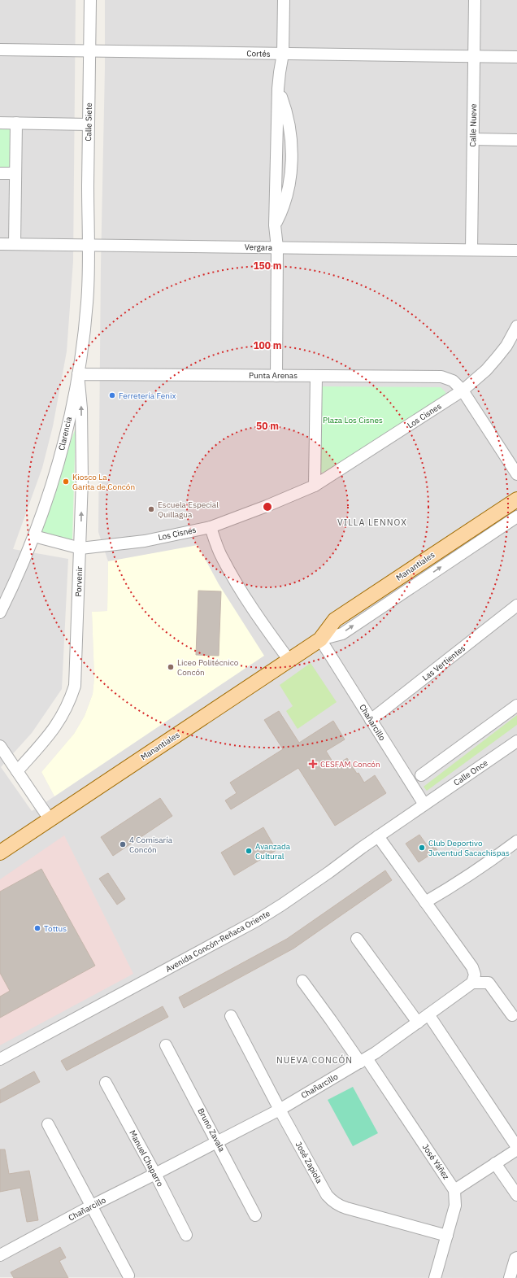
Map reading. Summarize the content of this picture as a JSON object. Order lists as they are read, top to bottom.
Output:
{
  "streets": {
    "main road": ["Manantiales"],
    "street": [
      "Cortés",
      "Calle Siete",
      "Calle Nueve",
      "Vergara",
      "Punta Arenas",
      "Los Cisnes",
      "Clarencia",
      "Porvenir",
      "Las Vertientes",
      "Chañarcillo",
      "Calle Once",
      "Avenida Concón-Reñaca Oriente",
      "Bruno Zavala",
      "Manuel Chaparro",
      "José Yáñez",
      "José Zapiola"
    ]
  },
  "crossings": [
    ["Cortés", "Calle Siete"],
    ["Cortés", "Calle Nueve"],
    ["Calle Siete", "Vergara"],
    ["Calle Siete", "Clarencia"],
    ["Calle Nueve", "Vergara"],
    ["Vergara", "Clarencia"],
    ["Punta Arenas", "Los Cisnes"],
    ["Punta Arenas", "Clarencia"],
    ["Punta Arenas", "Porvenir"],
    ["Los Cisnes", "Clarencia"],
    ["Los Cisnes", "Porvenir"],
    ["Clarencia", "Porvenir"],
    ["Manantiales", "Chañarcillo"],
    ["Las Vertientes", "Chañarcillo"],
    ["Chañarcillo", "Calle Once"],
    ["Chañarcillo", "Avenida Concón-Reñaca Oriente"],
    ["Chañarcillo", "Bruno Zavala"],
    ["Chañarcillo", "Manuel Chaparro"],
    ["Chañarcillo", "José Yáñez"],
    ["Chañarcillo", "José Zapiola"],
    ["Calle Once", "Avenida Concón-Reñaca Oriente"]
  ],
  "one_way": ["Porvenir"],
  "districts": ["VILLA LENNOX", "NUEVA CONCÓN"],
  "parks": ["Plaza Los Cisnes"],
  "places": {
    "other": [
      "Ferretería Fenix",
      "Kiosco La Garita de Concón",
      "Escuela Especial Quillagua",
      "Liceo Politécnico Concón",
      "4 Comisaría Concón",
      "Club Deportivo Juventud Sacachispas",
      "Avanzada Cultural",
      "Tottus"
    ],
    "health": ["CESFAM Concón"]
  },
  "rings": ["150 m", "100 m", "50 m"]
}
